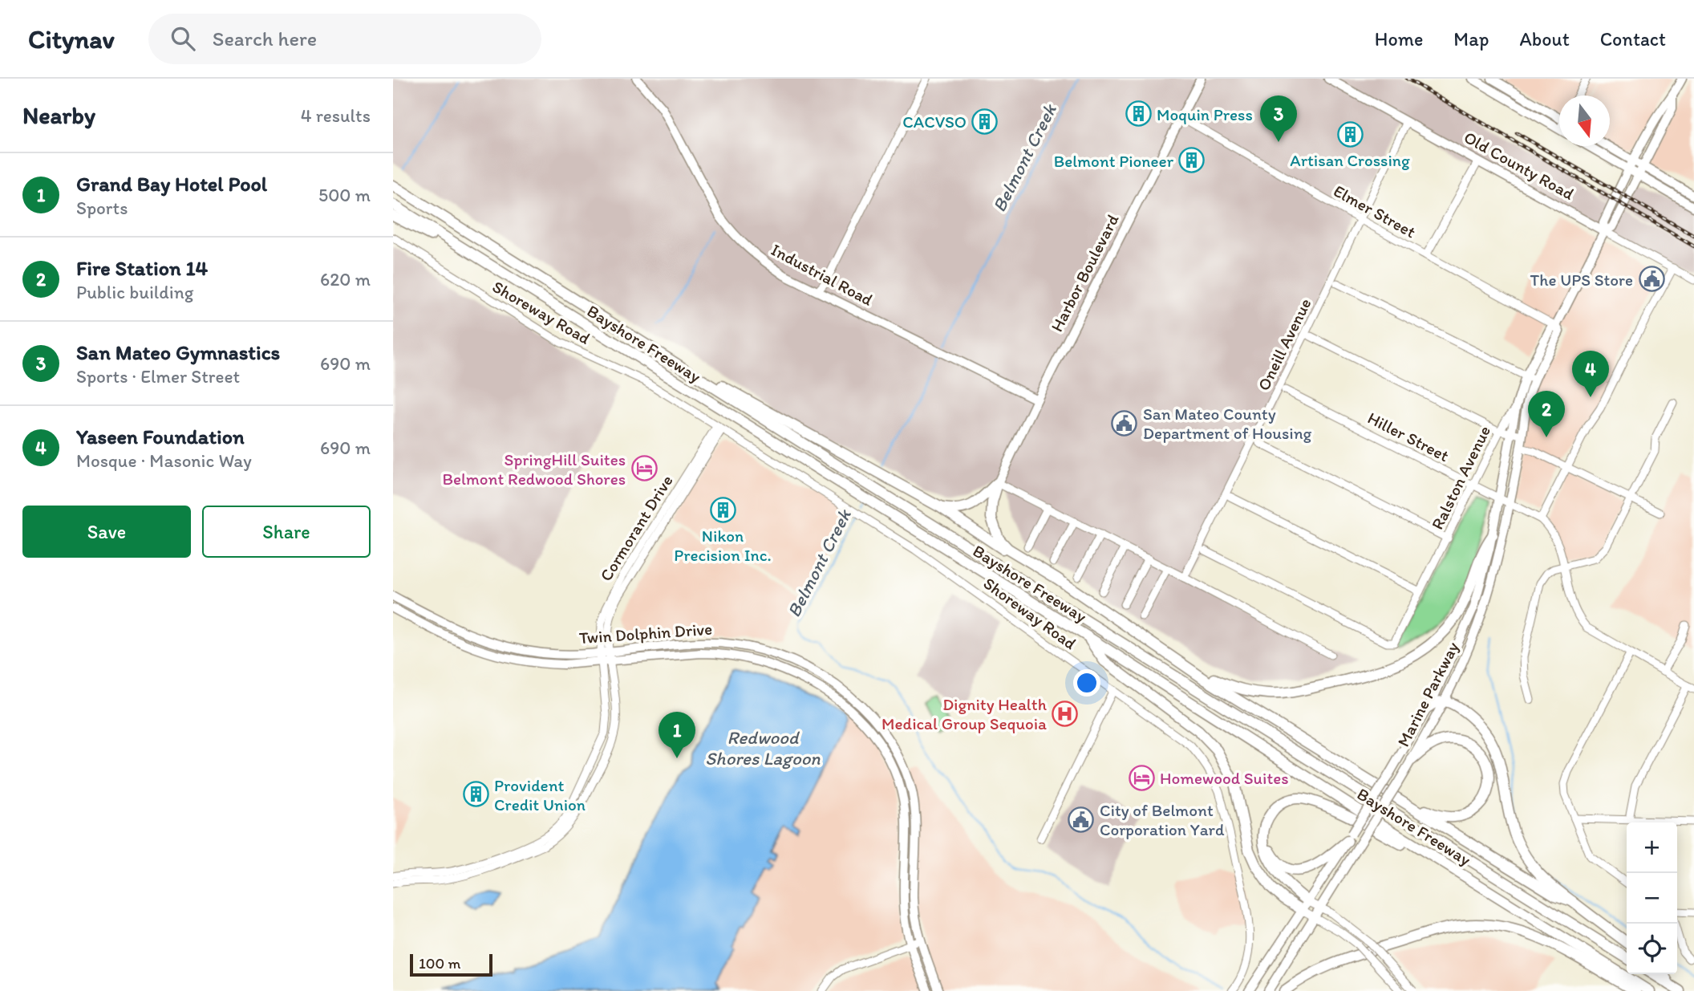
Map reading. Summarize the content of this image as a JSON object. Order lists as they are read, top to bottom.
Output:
{
  "streets": {
    "highway": ["Bayshore Freeway"],
    "main road": [
      "Old County Road",
      "Harbor Boulevard",
      "Industrial Road",
      "Ralston Avenue",
      "Twin Dolphin Drive",
      "Marine Parkway"
    ],
    "street": [
      "Elmer Street",
      "Shoreway Road",
      "Oneill Avenue",
      "Hiller Street",
      "Cormorant Drive"
    ]
  },
  "crossings": [
    ["Old County Road", "Oneill Avenue"],
    ["Old County Road", "Ralston Avenue"],
    ["Elmer Street", "Harbor Boulevard"],
    ["Elmer Street", "Oneill Avenue"],
    ["Elmer Street", "Ralston Avenue"],
    ["Harbor Boulevard", "Industrial Road"],
    ["Shoreway Road", "Cormorant Drive"],
    ["Hiller Street", "Ralston Avenue"],
    ["Hiller Street", "Marine Parkway"],
    ["Ralston Avenue", "Marine Parkway"],
    ["Cormorant Drive", "Twin Dolphin Drive"]
  ],
  "water": ["Belmont Creek", "Redwood Shores Lagoon"],
  "places": {
    "building": [
      "Moquin Press",
      "CACVSO",
      "Artisan Crossing",
      "Belmont Pioneer",
      "Nikon Precision Inc.",
      "Provident Credit Union"
    ],
    "public building": ["The UPS Store", "San Mateo County Department of Housing", "City of Belmont Corporation Yard"],
    "hotel": ["SpringHill Suites Belmont Redwood Shores", "Homewood Suites"],
    "hospital": ["Dignity Health Medical Group Sequoia"]
  },
  "scale_bar": "100 m",
  "north": "bottom",
  "page": {
    "header": "Citynav",
    "search": "Search here",
    "nav": [
      "Home",
      "Map",
      "About",
      "Contact"
    ],
    "heading": ["Nearby", "4 results"],
    "pins": [
      "3",
      "4",
      "2",
      "1"
    ],
    "list": [
      {
        "mark": "1",
        "name": "Grand Bay Hotel Pool",
        "note": "Sports",
        "value": "500 m"
      },
      {
        "mark": "2",
        "name": "Fire Station 14",
        "note": "Public building",
        "value": "620 m"
      },
      {
        "mark": "3",
        "name": "San Mateo Gymnastics",
        "note": "Sports · Elmer Street",
        "value": "690 m"
      },
      {
        "mark": "4",
        "name": "Yaseen Foundation",
        "note": "Mosque · Masonic Way",
        "value": "690 m"
      }
    ],
    "buttons": ["Save", "Share"],
    "map_buttons": ["+", "−"],
    "scale": "100 m"
  }
}
